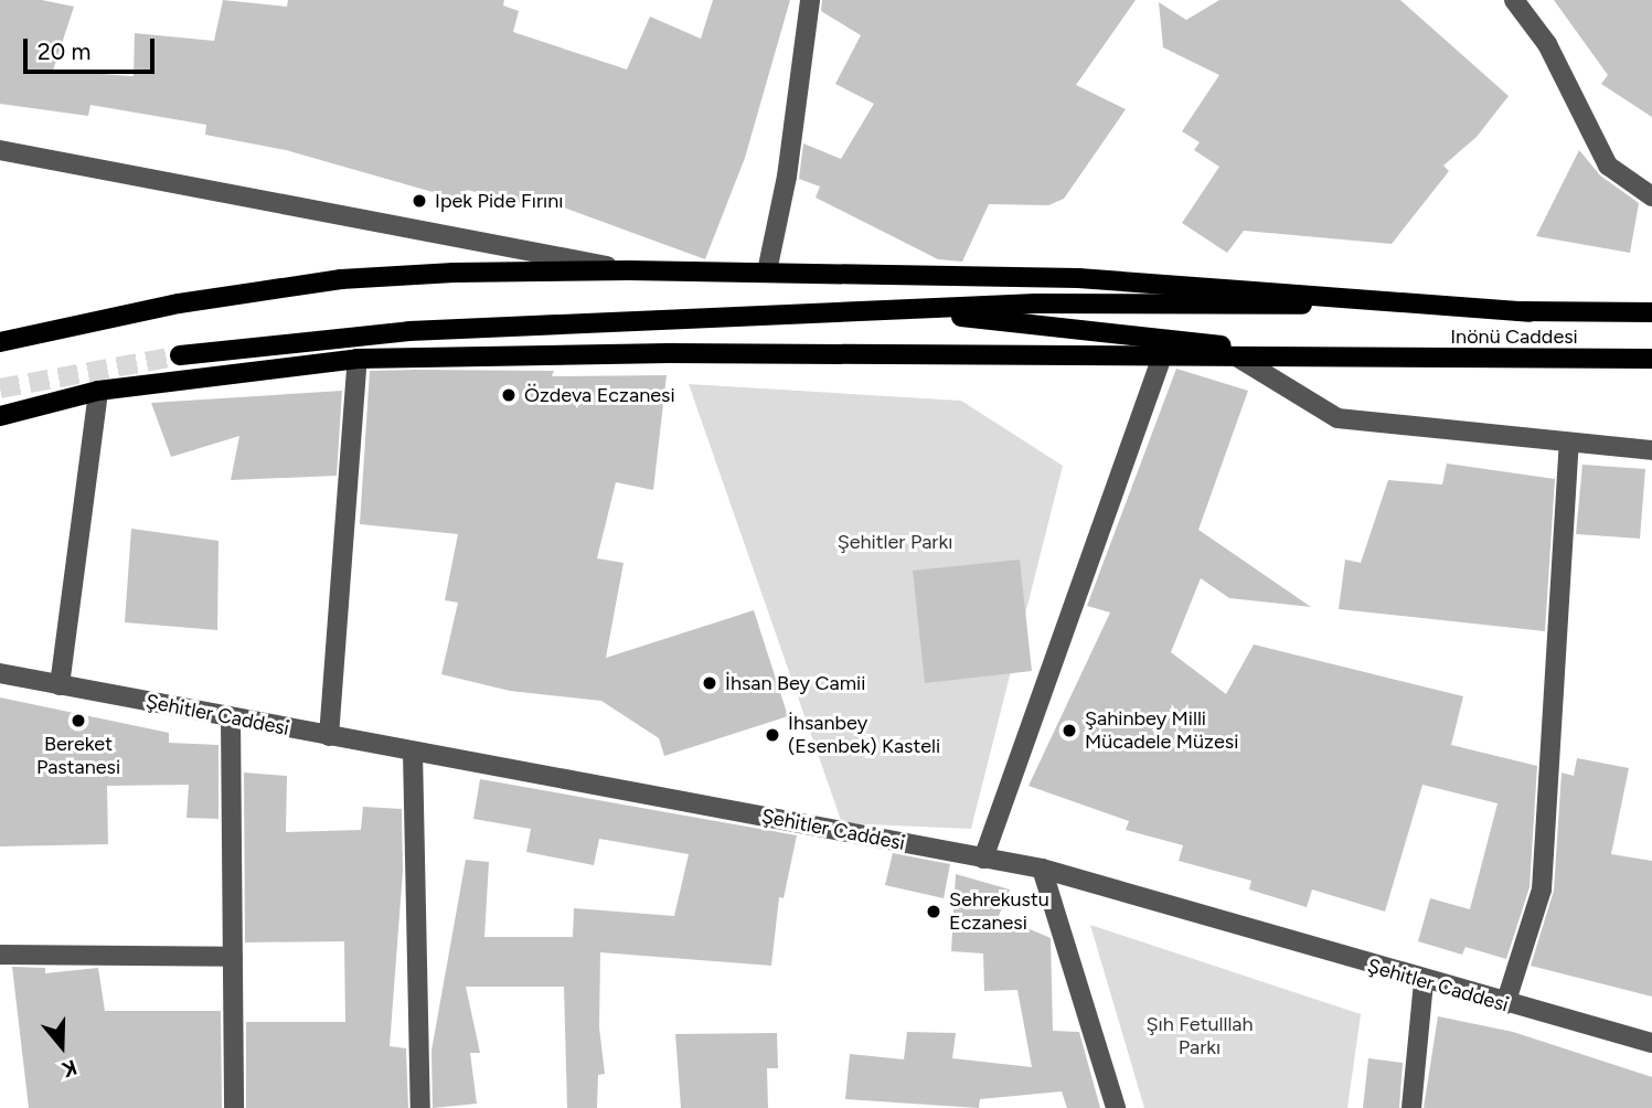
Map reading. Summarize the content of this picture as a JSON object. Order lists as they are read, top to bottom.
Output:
{
  "streets": {
    "main road": ["Inönü Caddesi"],
    "street": ["Şehitler Caddesi"]
  },
  "parks": ["Şehitler Parkı", "Şıh Fetulllah Parkı"],
  "places": [
    "Ipek Pide Fırını",
    "Özdeva Eczanesi",
    "İhsan Bey Camii",
    "Bereket Pastanesi",
    "Şahinbey Milli Mücadele Müzesi",
    "İhsanbey (Esenbek) Kasteli",
    "Sehrekustu Eczanesi"
  ],
  "scale_bar": "20 m",
  "north": "bottom"
}
